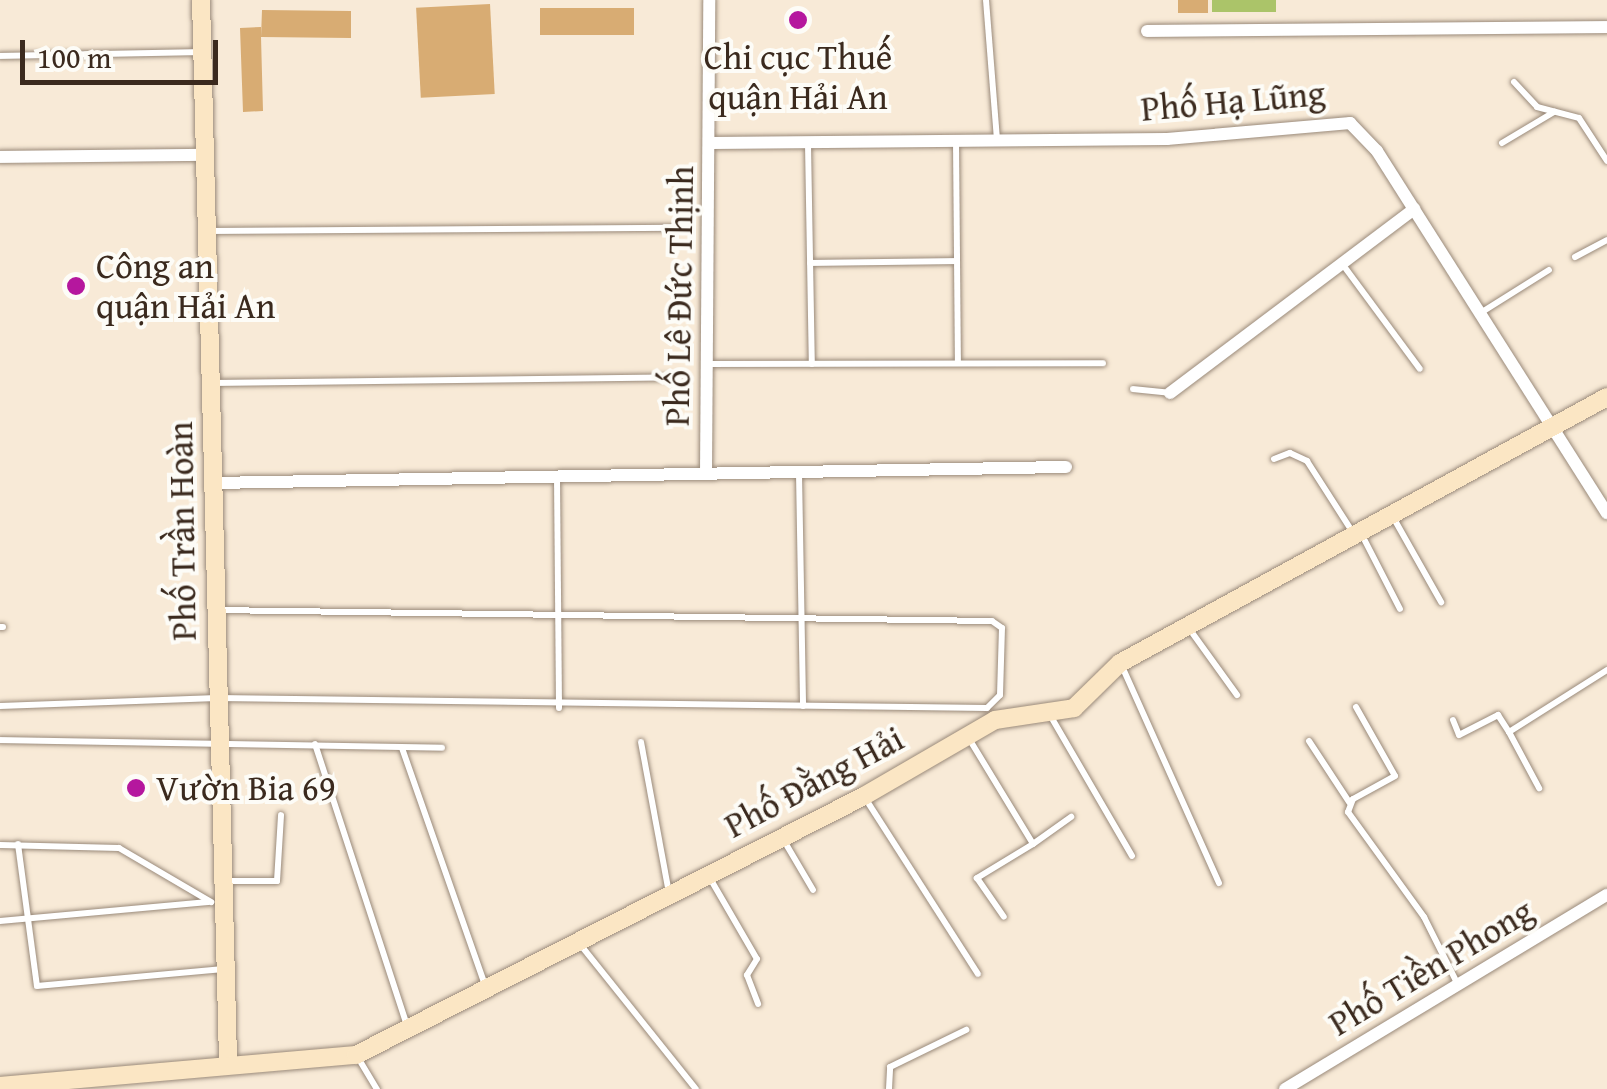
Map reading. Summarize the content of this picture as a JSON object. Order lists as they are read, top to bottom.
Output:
{
  "streets": {
    "street": [
      "Phố Hạ Lũng",
      "Phố Lê Đức Thịnh",
      "Phố Trần Hoàn",
      "Phố Đằng Hải",
      "Phố Tiền Phong"
    ]
  },
  "crossings": [
    ["Phố Hạ Lũng", "Phố Lê Đức Thịnh"],
    ["Phố Hạ Lũng", "Phố Đằng Hải"],
    ["Phố Trần Hoàn", "Phố Đằng Hải"]
  ],
  "places": ["Chi cục Thuế quận Hải An", "Công an quận Hải An", "Vườn Bia 69"],
  "scale_bar": "100 m"
}
